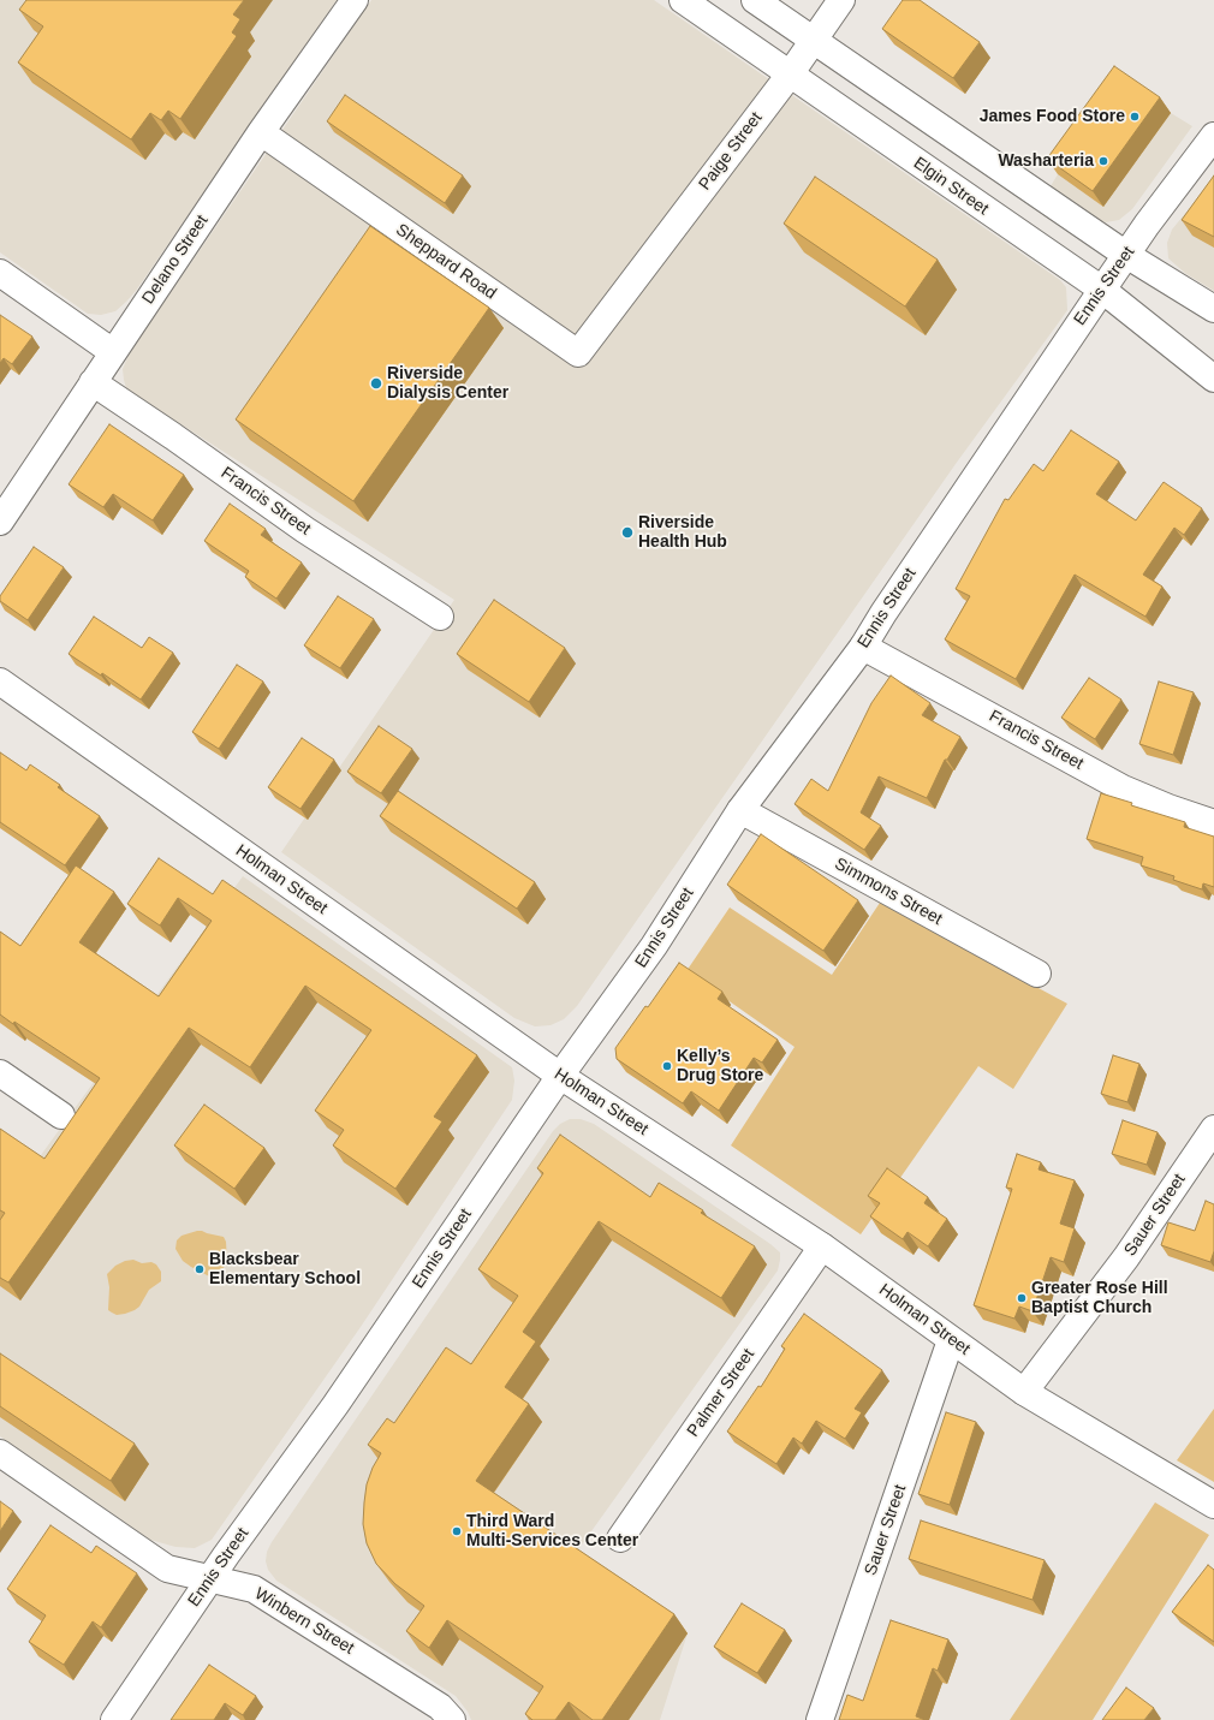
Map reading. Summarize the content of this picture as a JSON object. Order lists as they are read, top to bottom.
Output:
{
  "streets": {
    "street": [
      "Paige Street",
      "Elgin Street",
      "Delano Street",
      "Sheppard Road",
      "Ennis Street",
      "Francis Street",
      "Holman Street",
      "Simmons Street",
      "Sauer Street",
      "Palmer Street",
      "Winbern Street"
    ]
  },
  "crossings": [
    ["Paige Street", "Elgin Street"],
    ["Paige Street", "Sheppard Road"],
    ["Elgin Street", "Ennis Street"],
    ["Delano Street", "Sheppard Road"],
    ["Delano Street", "Francis Street"],
    ["Ennis Street", "Francis Street"],
    ["Ennis Street", "Holman Street"],
    ["Ennis Street", "Simmons Street"],
    ["Ennis Street", "Winbern Street"],
    ["Holman Street", "Sauer Street"],
    ["Holman Street", "Palmer Street"]
  ],
  "places": [
    "James Food Store",
    "Washarteria",
    "Riverside Dialysis Center",
    "Riverside Health Hub",
    "Kelly’s Drug Store",
    "Blacksbear Elementary School",
    "Greater Rose Hill Baptist Church",
    "Third Ward Multi-Services Center"
  ]
}
